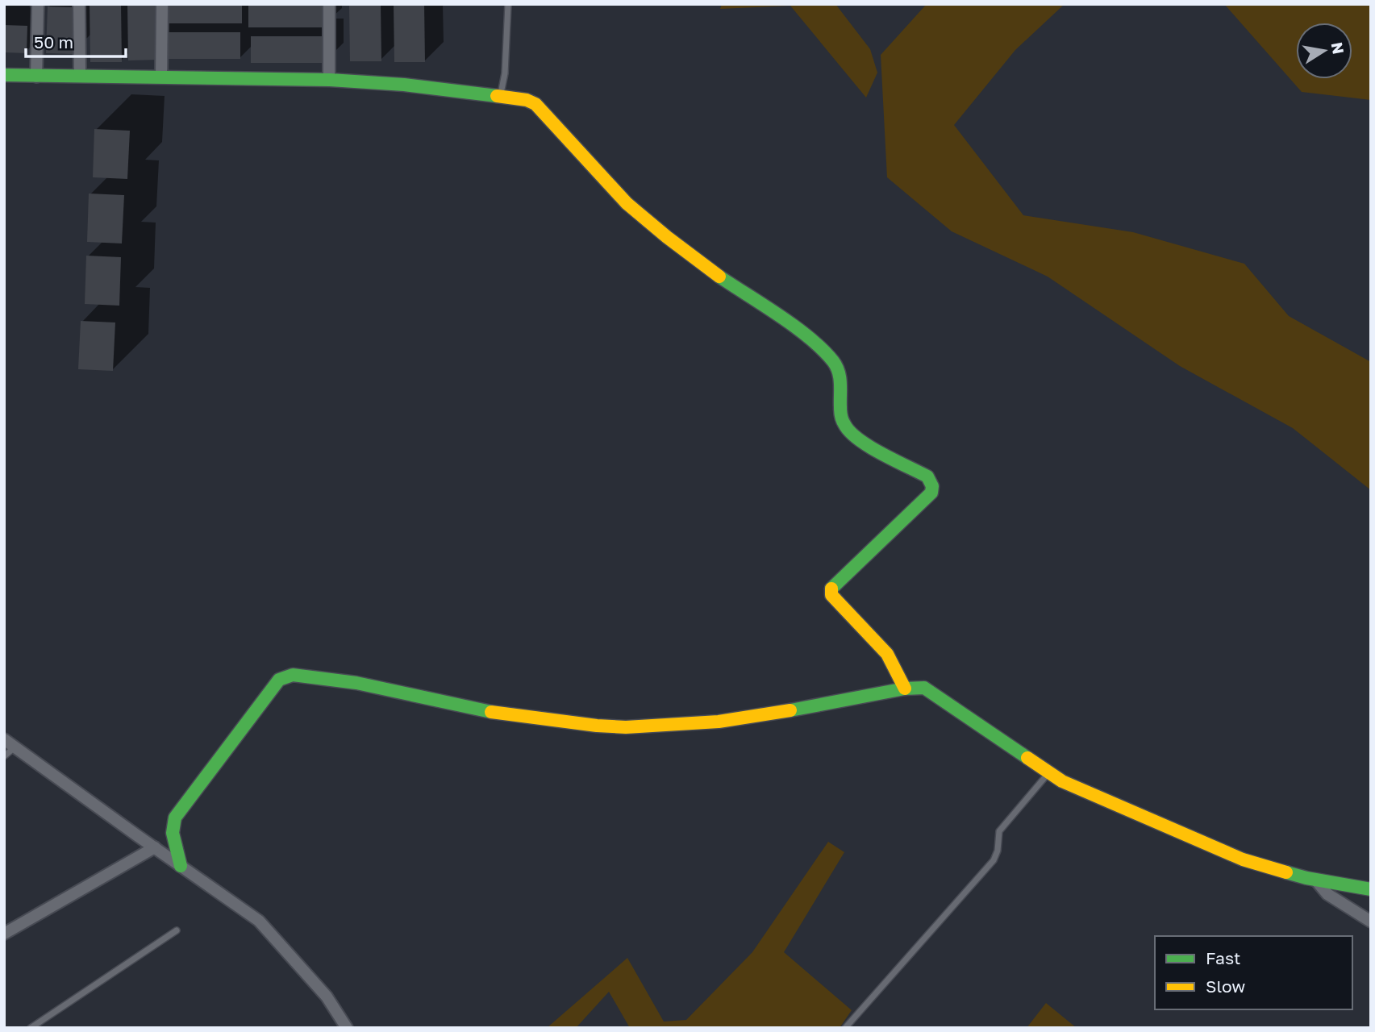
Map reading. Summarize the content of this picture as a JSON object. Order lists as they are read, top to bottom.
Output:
{
  "legend": ["Fast", "Slow"],
  "scale_bar": "50 m",
  "north": "right"
}
